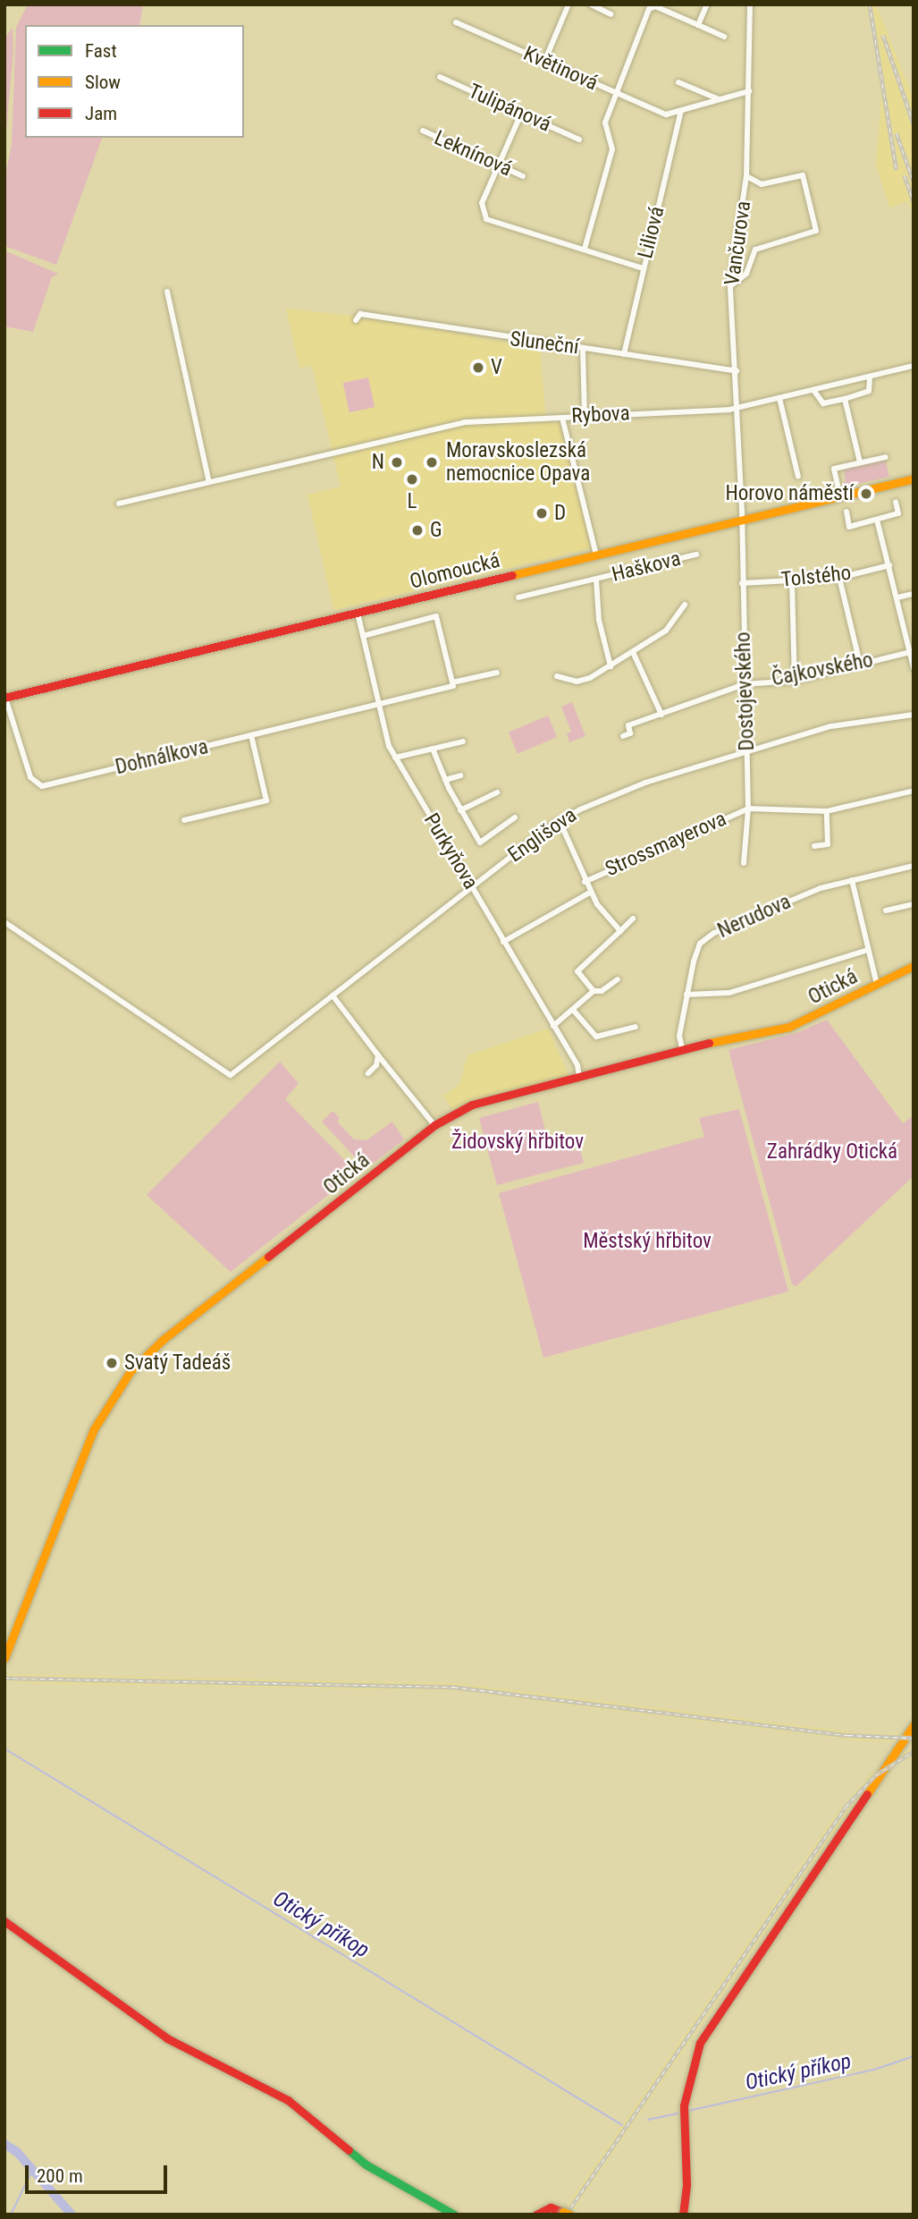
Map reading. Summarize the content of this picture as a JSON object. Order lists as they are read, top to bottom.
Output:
{
  "streets": {
    "main road": ["Olomoucká", "Otická"],
    "street": [
      "Květinová",
      "Tulipánová",
      "Leknínová",
      "Liliová",
      "Vančurova",
      "Sluneční",
      "Rybova",
      "Haškova",
      "Tolstého",
      "Čajkovského",
      "Dostojevského",
      "Dohnálkova",
      "Englišova",
      "Strossmayerova",
      "Purkyňova",
      "Nerudova"
    ]
  },
  "crossings": [
    ["Květinová", "Liliová"],
    ["Liliová", "Sluneční"],
    ["Vančurova", "Sluneční"],
    ["Vančurova", "Rybova"],
    ["Vančurova", "Olomoucká"],
    ["Vančurova", "Dostojevského"],
    ["Olomoucká", "Dostojevského"],
    ["Olomoucká", "Dohnálkova"],
    ["Olomoucká", "Purkyňova"],
    ["Tolstého", "Dostojevského"],
    ["Čajkovského", "Dostojevského"],
    ["Dostojevského", "Englišova"],
    ["Dostojevského", "Strossmayerova"],
    ["Dohnálkova", "Purkyňova"],
    ["Englišova", "Purkyňova"],
    ["Purkyňova", "Otická"],
    ["Nerudova", "Otická"]
  ],
  "water": ["Otický příkop"],
  "parks": ["Židovský hřbitov", "Zahrádky Otická", "Městský hřbitov"],
  "places": [
    "V",
    "N",
    "Moravskoslezská nemocnice Opava",
    "L",
    "Horovo náměstí",
    "D",
    "G",
    "Svatý Tadeáš"
  ],
  "legend": ["Fast", "Slow", "Jam"],
  "scale_bar": "200 m"
}
